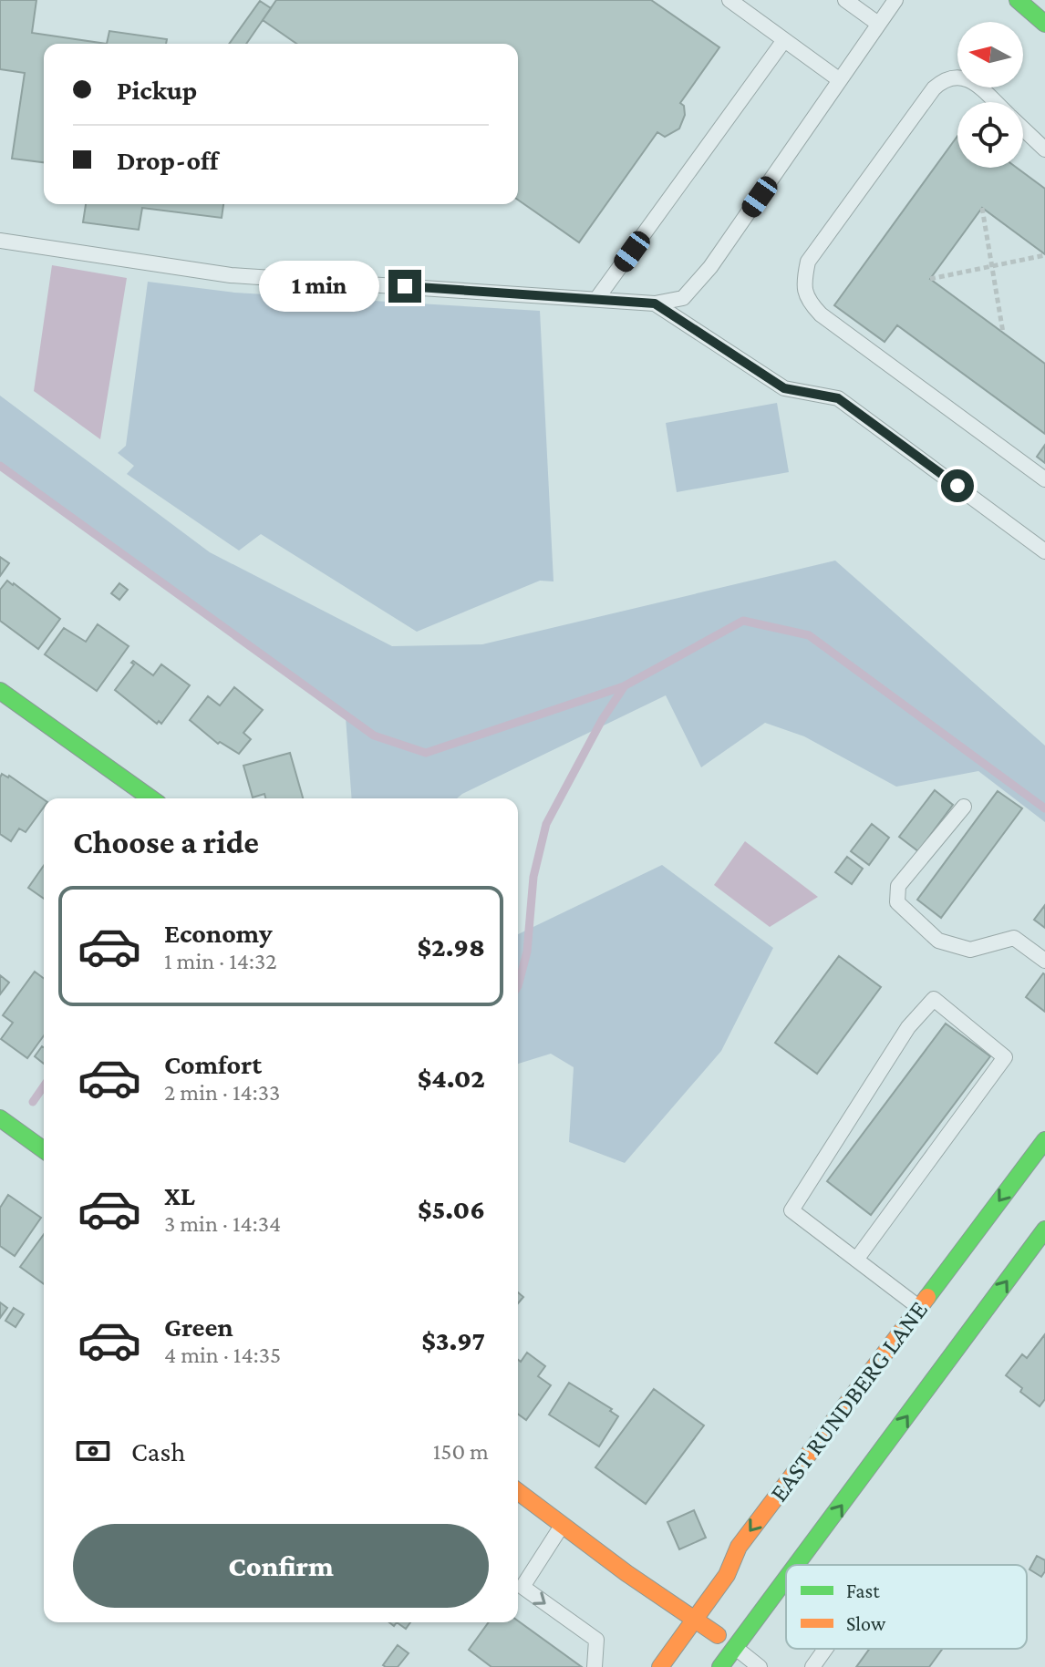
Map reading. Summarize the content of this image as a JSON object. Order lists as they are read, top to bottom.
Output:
{
  "streets": {
    "main road": ["EAST RUNDBERG LANE"]
  },
  "legend": ["Fast", "Slow"],
  "north": "left",
  "page": {
    "banner": ["Pickup", "Drop-off"],
    "bubble": "1 min",
    "heading": "Choose a ride",
    "list": [
      {
        "name": "Economy",
        "note": "1 min · 14:32",
        "value": "$2.98"
      },
      {
        "name": "Comfort",
        "note": "2 min · 14:33",
        "value": "$4.02"
      },
      {
        "name": "XL",
        "note": "3 min · 14:34",
        "value": "$5.06"
      },
      {
        "name": "Green",
        "note": "4 min · 14:35",
        "value": "$3.97"
      }
    ],
    "pay": ["Cash", "150 m"],
    "buttons": "Confirm"
  }
}
